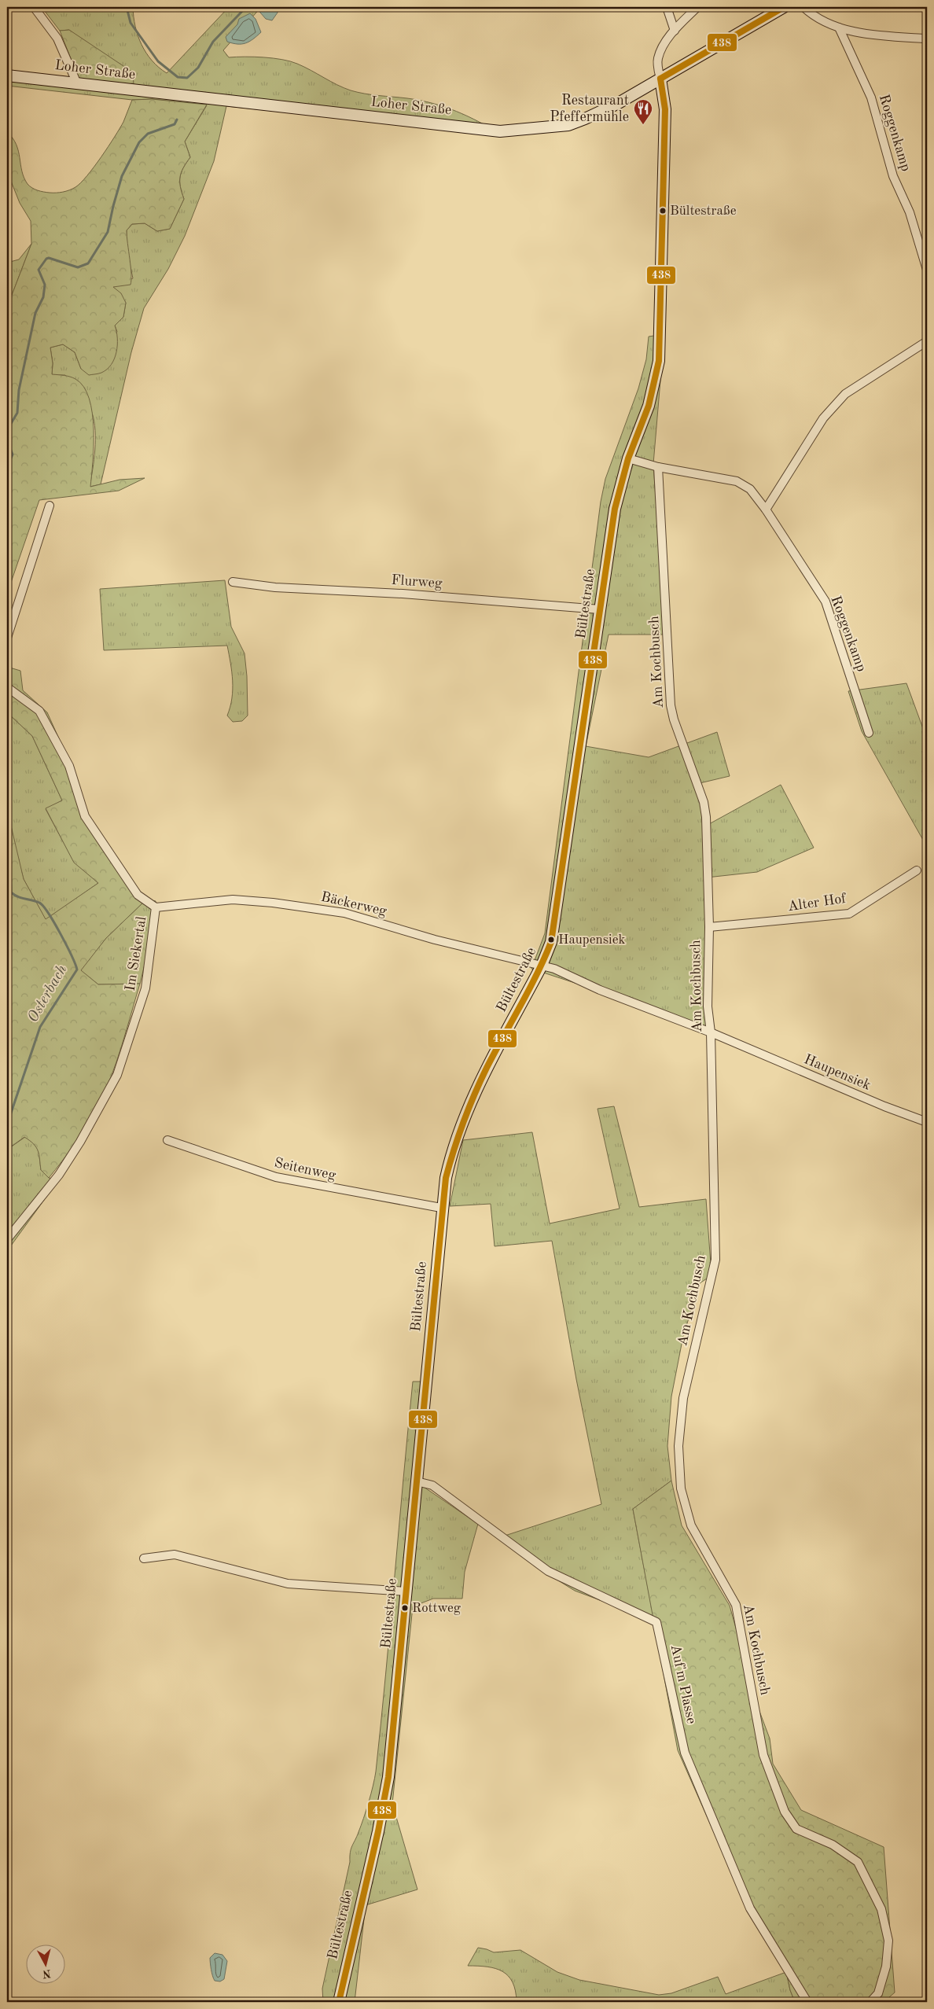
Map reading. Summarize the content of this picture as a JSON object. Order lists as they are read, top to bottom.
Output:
{
  "streets": {
    "street": [
      "Loher Straße",
      "Roggenkamp",
      "Flurweg",
      "Bültestraße",
      "Am Kochbusch",
      "Alter Hof",
      "Bäckerweg",
      "Im Siekertal",
      "Haupensiek",
      "Seitenweg",
      "Auf'm Plasse"
    ]
  },
  "crossings": [
    ["Loher Straße", "Bültestraße"],
    ["Roggenkamp", "Bültestraße"],
    ["Roggenkamp", "Am Kochbusch"],
    ["Flurweg", "Bültestraße"],
    ["Bültestraße", "Bäckerweg"],
    ["Bültestraße", "Haupensiek"],
    ["Bültestraße", "Seitenweg"],
    ["Bültestraße", "Auf'm Plasse"],
    ["Am Kochbusch", "Alter Hof"],
    ["Am Kochbusch", "Haupensiek"],
    ["Bäckerweg", "Im Siekertal"],
    ["Bäckerweg", "Haupensiek"]
  ],
  "water": ["Osterbach"],
  "places": {
    "restaurant": ["Restaurant Pfeffermühle"],
    "other": ["Bültestraße", "Haupensiek", "Rottweg"]
  },
  "lines": ["transit line 438"],
  "north": "bottom"
}
